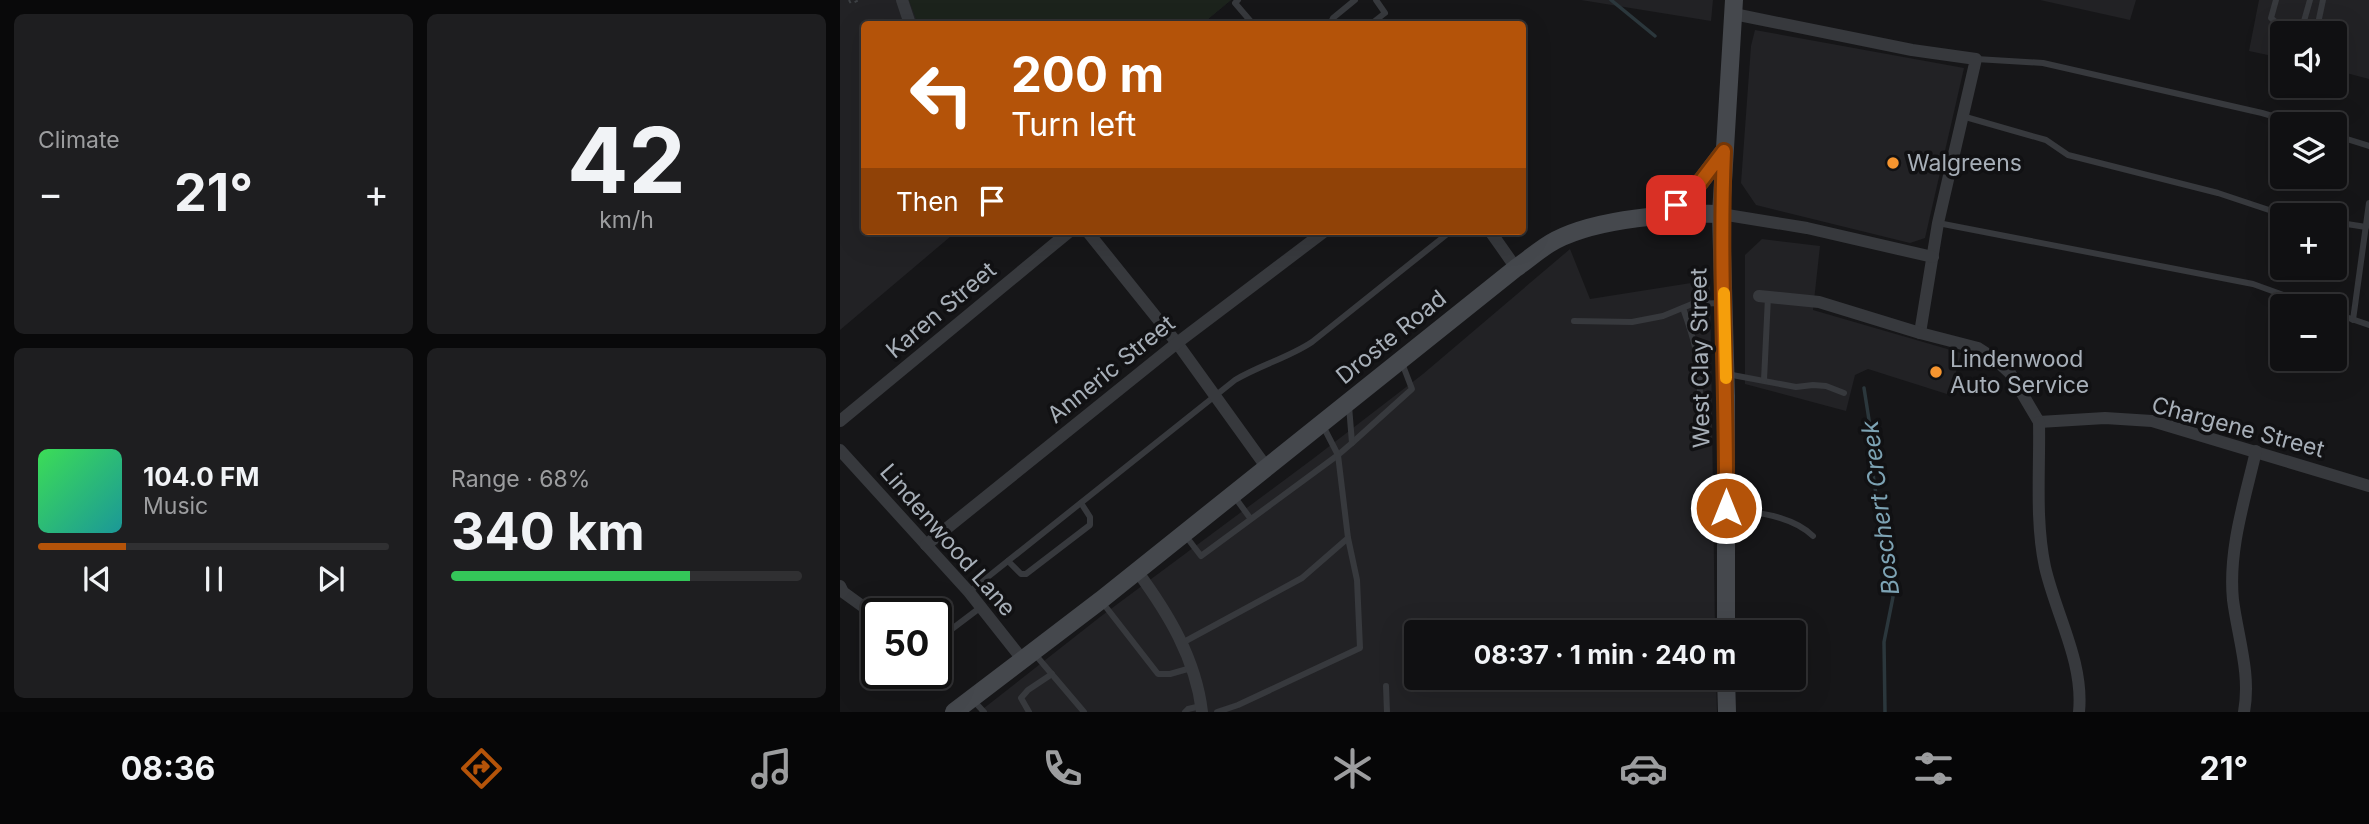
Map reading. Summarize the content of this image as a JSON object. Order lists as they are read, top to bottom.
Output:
{
  "streets": {
    "street": [
      "Karen Street",
      "Droste Road",
      "West Clay Street",
      "Anneric Street",
      "Chargene Street",
      "Lindenwood Lane"
    ]
  },
  "crossings": [
    ["Droste Road", "West Clay Street"],
    ["Droste Road", "Lindenwood Lane"],
    ["Anneric Street", "Lindenwood Lane"]
  ],
  "water": ["Boschert Creek"],
  "places": ["Walgreens", "Lindenwood Auto Service"],
  "page": {
    "tile": [
      "Climate",
      ["42", "km/h"],
      ["Range · 68%", "340 km"]
    ],
    "map_buttons": ["+", "−"],
    "turn": ["200 m", "Turn left"],
    "heat": ["−", "21°", "+"],
    "then": "Then",
    "song": ["104.0 FM", "Music"],
    "limit": "50",
    "trip": "08:37 · 1 min · 240 m",
    "tabs": ["08:36", "21°"]
  }
}
